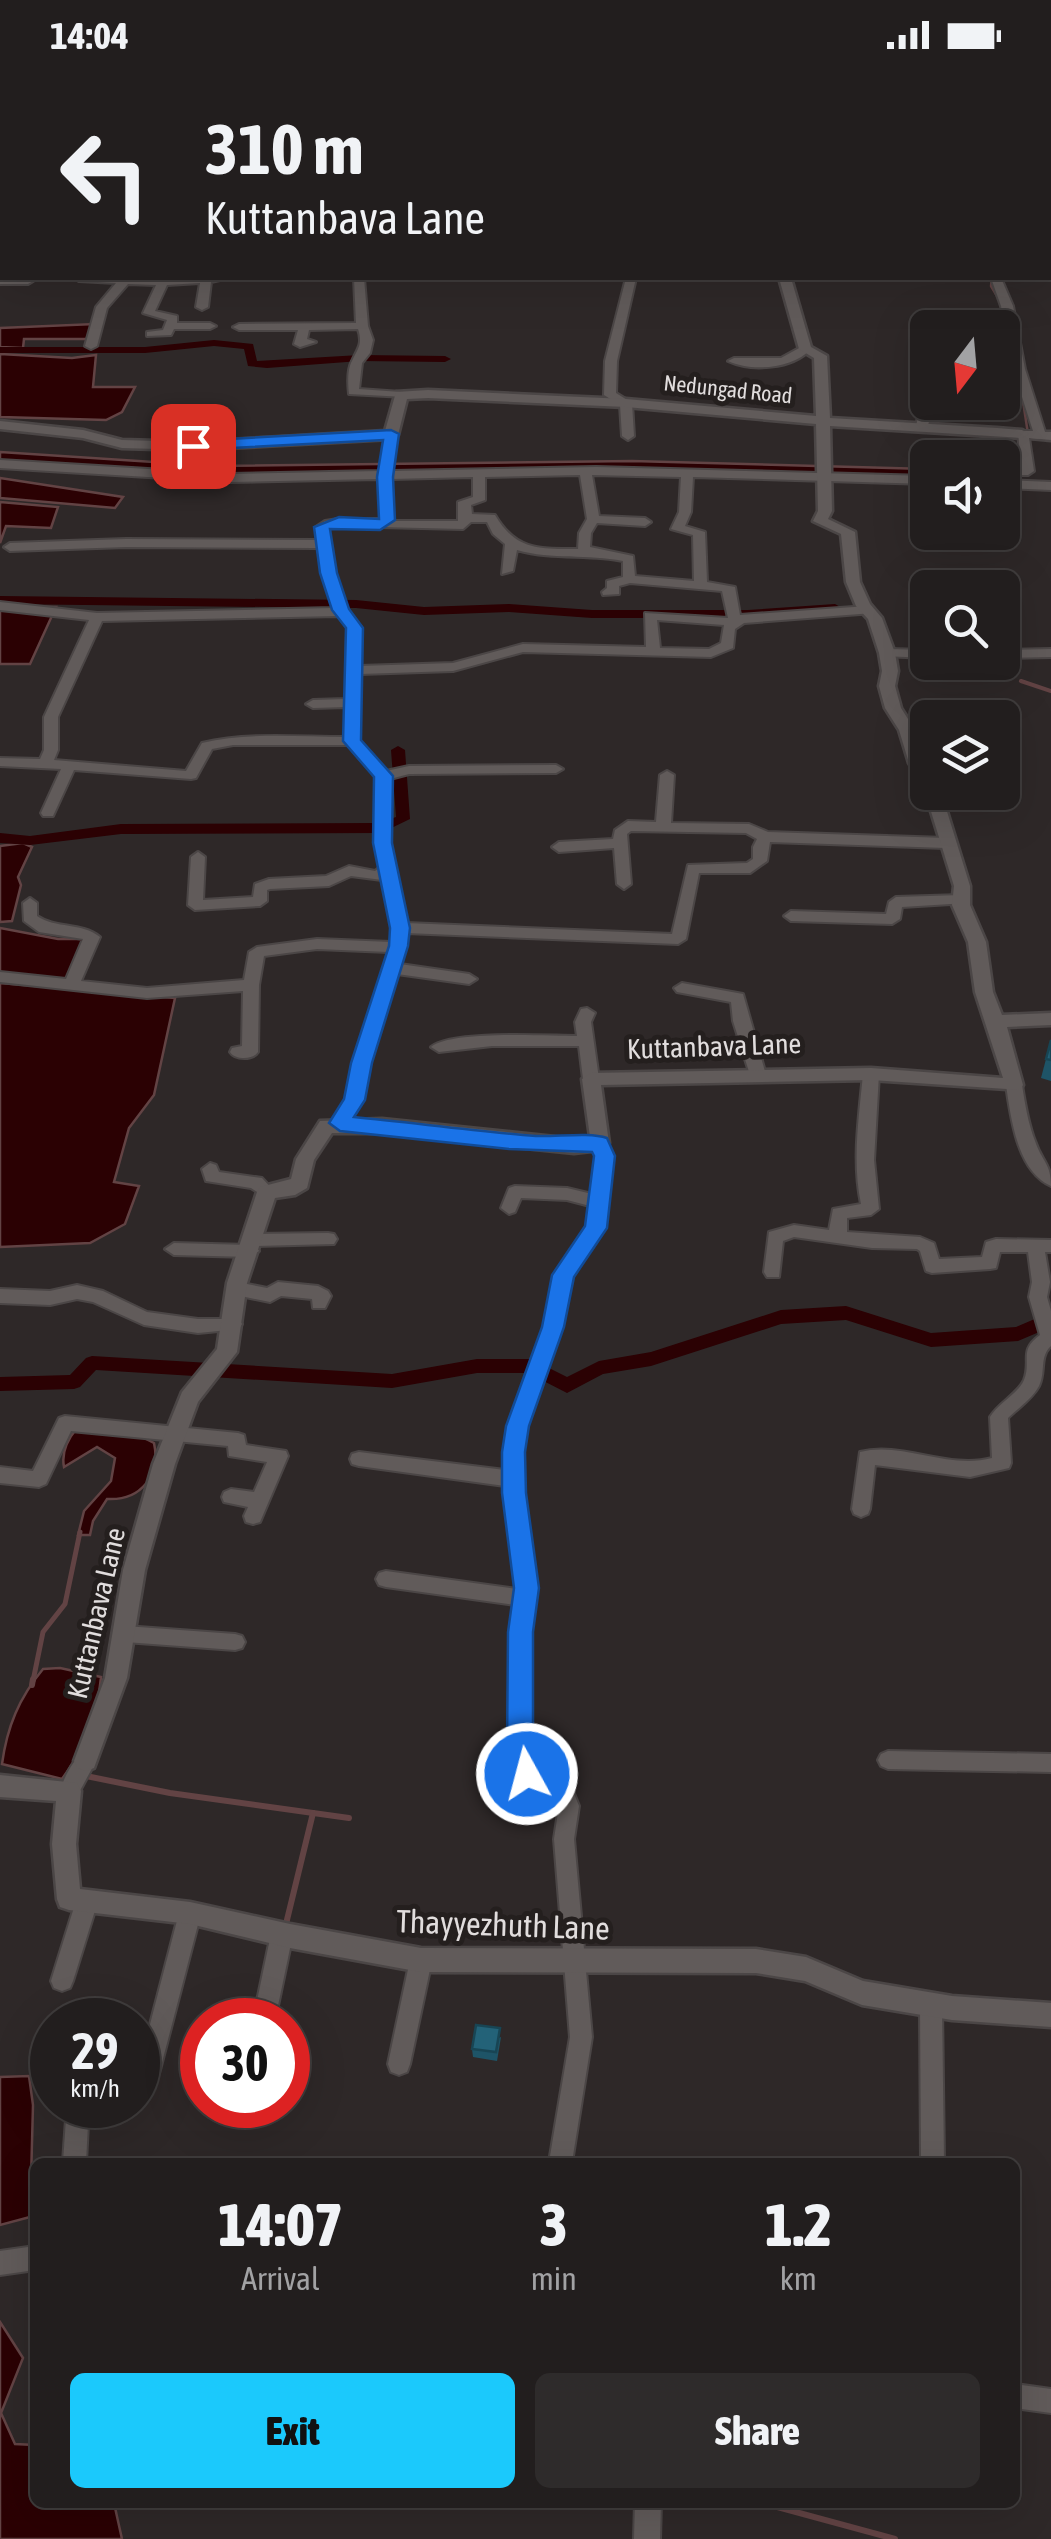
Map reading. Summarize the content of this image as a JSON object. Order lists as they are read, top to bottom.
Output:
{
  "streets": {
    "street": ["Nedungad Road", "Kuttanbava Lane", "Thayyezhuth Lane"]
  },
  "north": "bottom",
  "page": {
    "status": "14:04",
    "turn": ["310 m", "Kuttanbava Lane"],
    "speed": "29 km/h",
    "limit": "30",
    "eta": [
      "14:07",
      "Arrival",
      "3",
      "min",
      "1.2",
      "km"
    ],
    "buttons": ["Exit", "Share"]
  }
}
